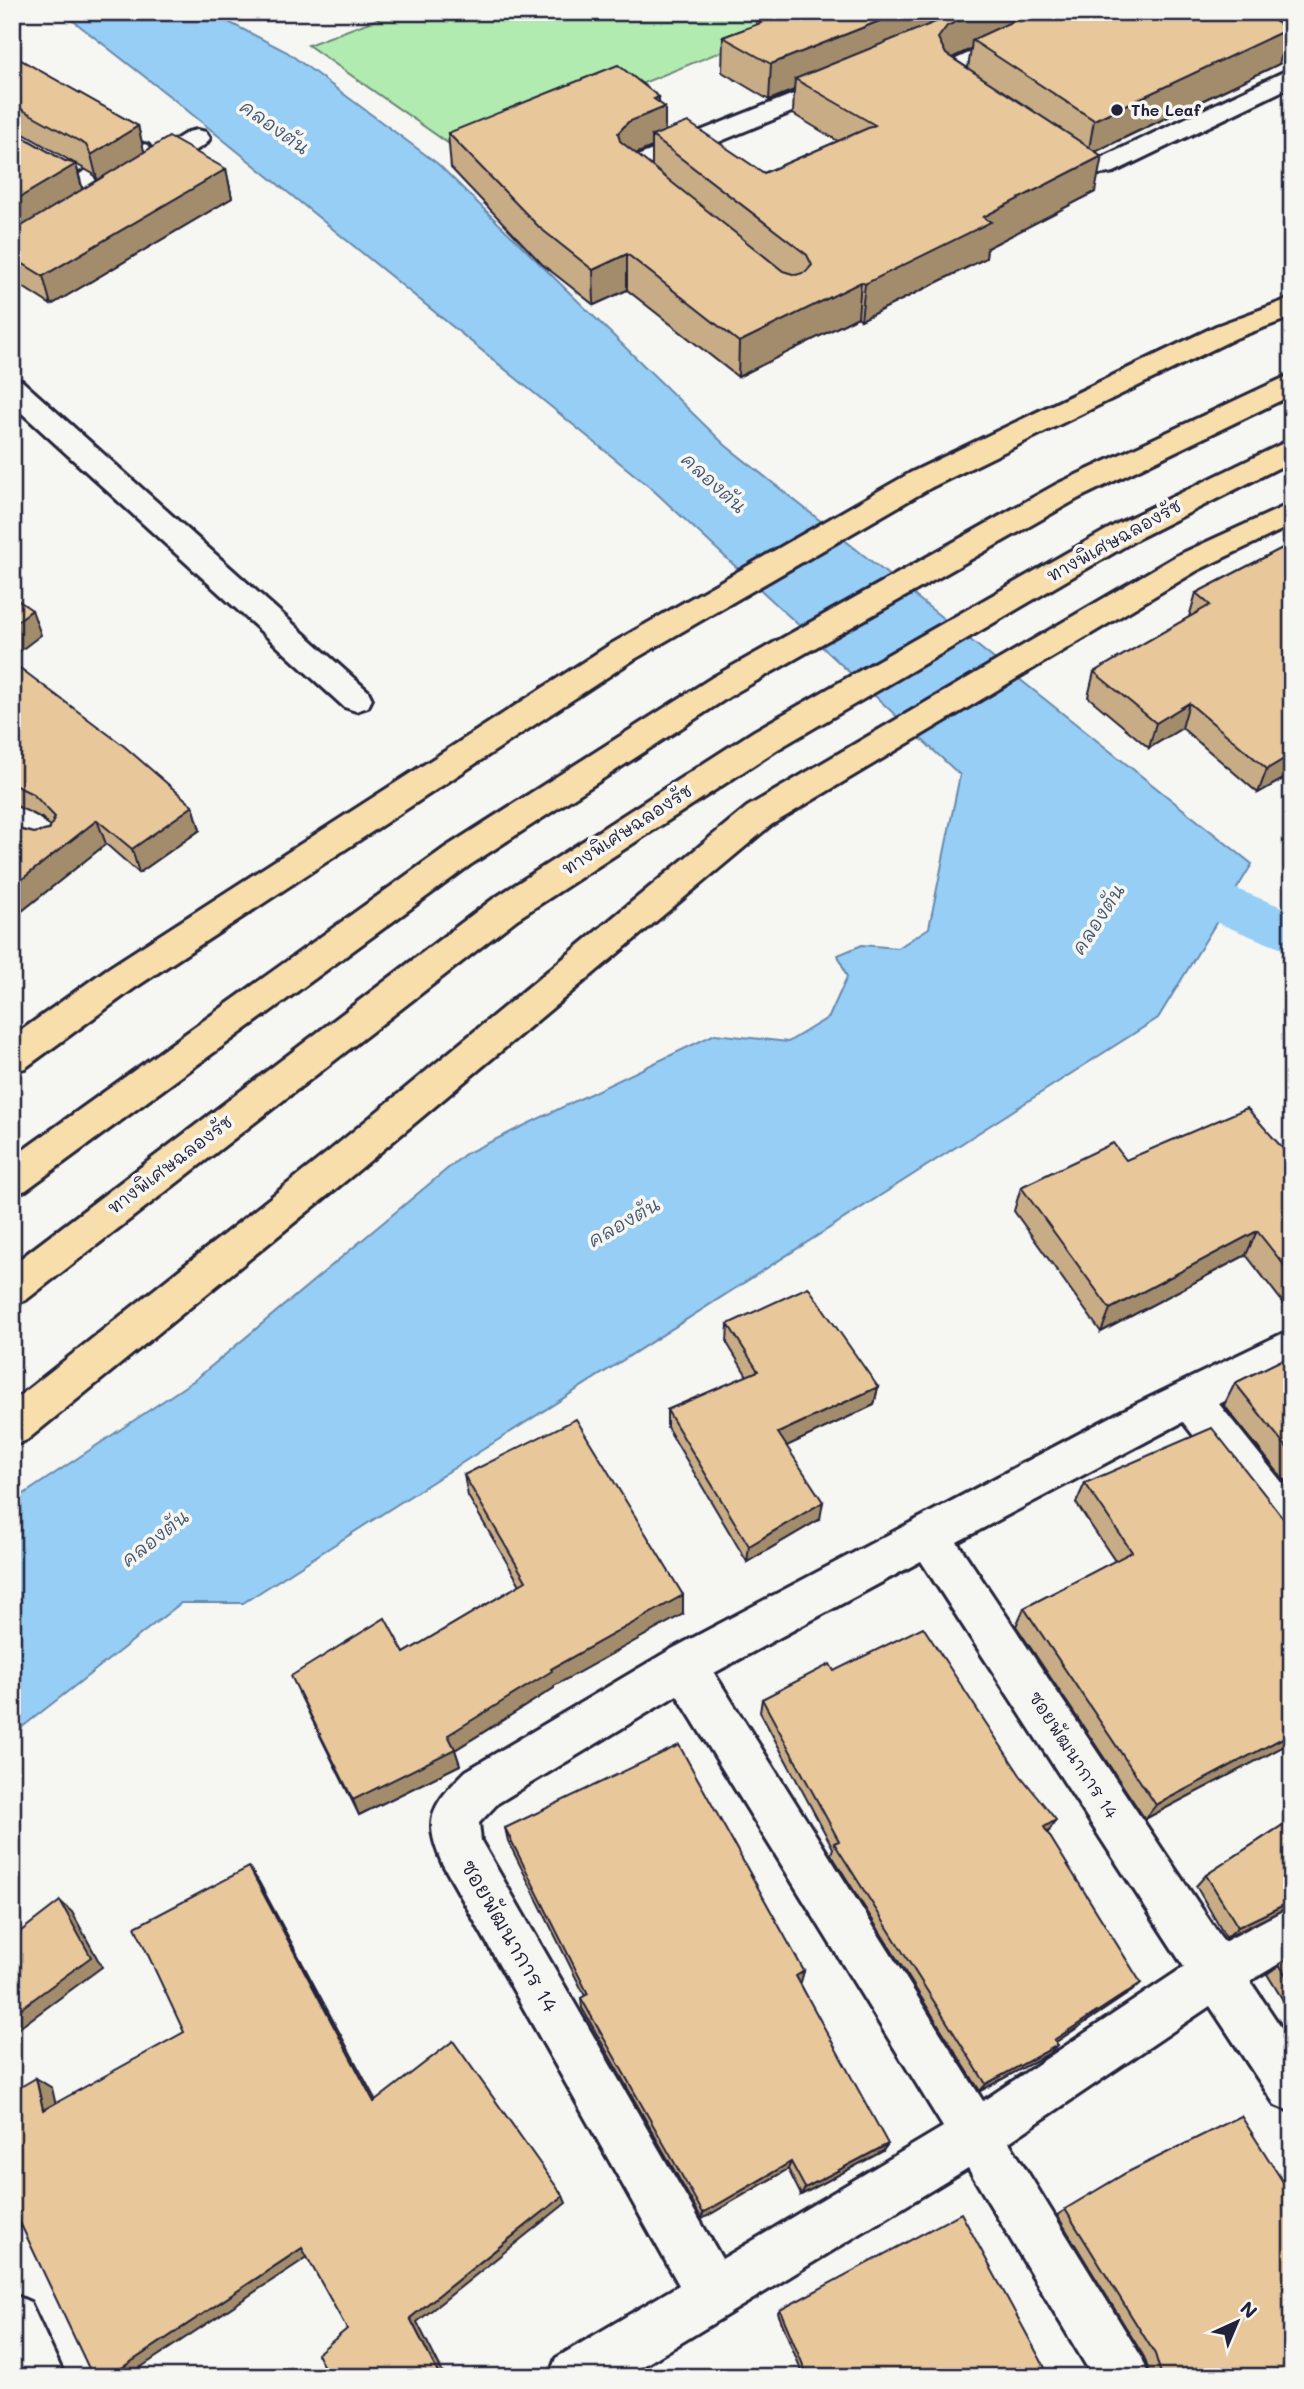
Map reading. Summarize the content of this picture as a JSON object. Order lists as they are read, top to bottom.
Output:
{
  "streets": {
    "highway": ["ทางพิเศษฉลองรัช"],
    "street": ["ซอยพัฒนาการ 14"]
  },
  "water": ["คลองตัน"],
  "places": ["The Leaf"],
  "north": "top right"
}
